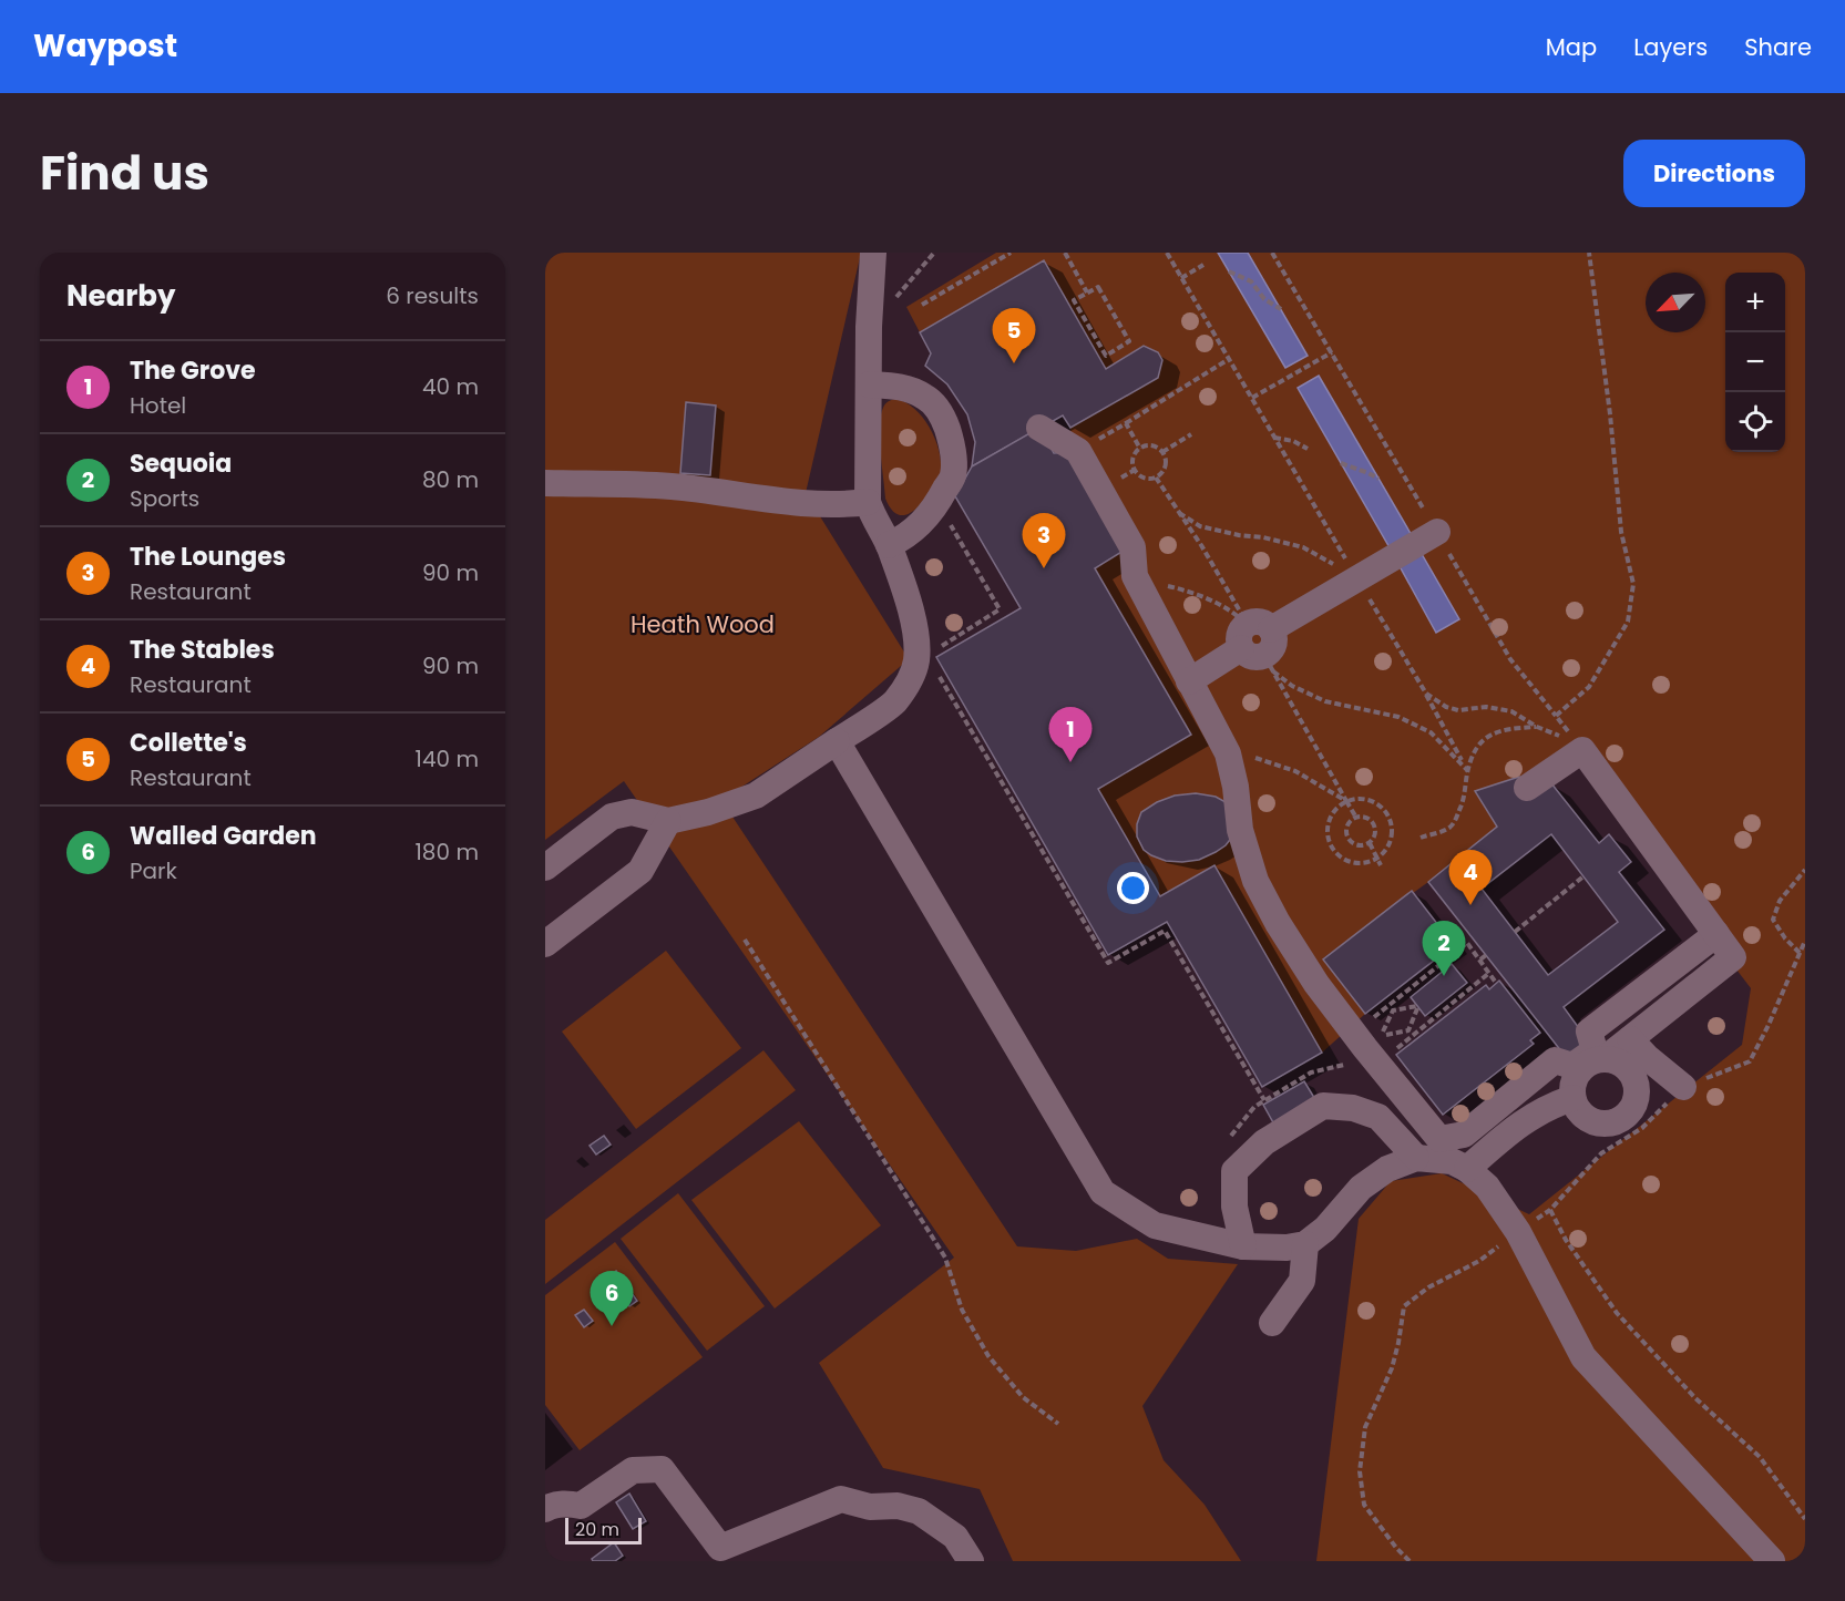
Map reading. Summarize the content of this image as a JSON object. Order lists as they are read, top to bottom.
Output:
{
  "parks": ["Heath Wood"],
  "scale_bar": "20 m",
  "north": "bottom left",
  "page": {
    "header": "Waypost",
    "nav": ["Map", "Layers", "Share"],
    "title": "Find us",
    "buttons": "Directions",
    "heading": ["Nearby", "6 results"],
    "map_buttons": ["+", "−"],
    "pins": [
      "5",
      "3",
      "1",
      "4",
      "2",
      "6"
    ],
    "list": [
      {
        "mark": "1",
        "name": "The Grove",
        "note": "Hotel",
        "value": "40 m"
      },
      {
        "mark": "2",
        "name": "Sequoia",
        "note": "Sports",
        "value": "80 m"
      },
      {
        "mark": "3",
        "name": "The Lounges",
        "note": "Restaurant",
        "value": "90 m"
      },
      {
        "mark": "4",
        "name": "The Stables",
        "note": "Restaurant",
        "value": "90 m"
      },
      {
        "mark": "5",
        "name": "Collette's",
        "note": "Restaurant",
        "value": "140 m"
      },
      {
        "mark": "6",
        "name": "Walled Garden",
        "note": "Park",
        "value": "180 m"
      }
    ],
    "scale": "20 m"
  }
}
